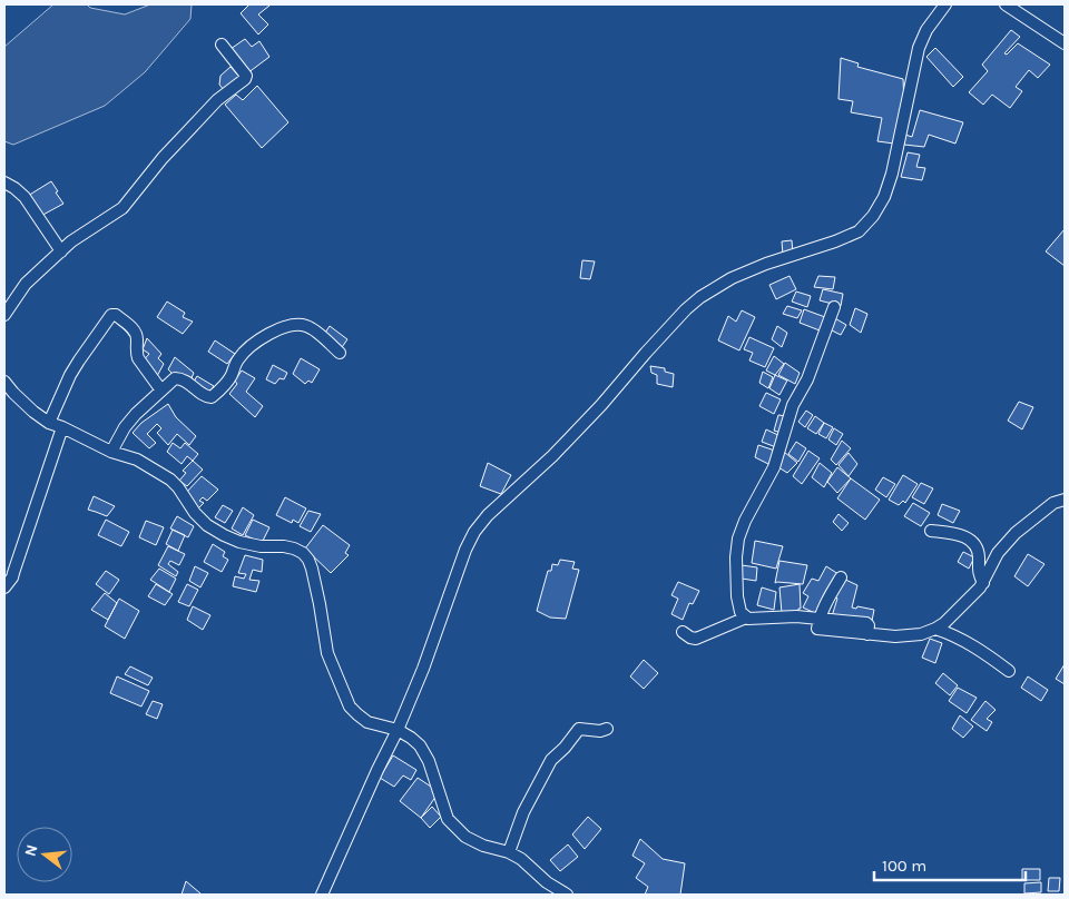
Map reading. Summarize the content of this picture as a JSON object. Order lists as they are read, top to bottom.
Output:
{
  "scale_bar": "100 m",
  "north": "left"
}
